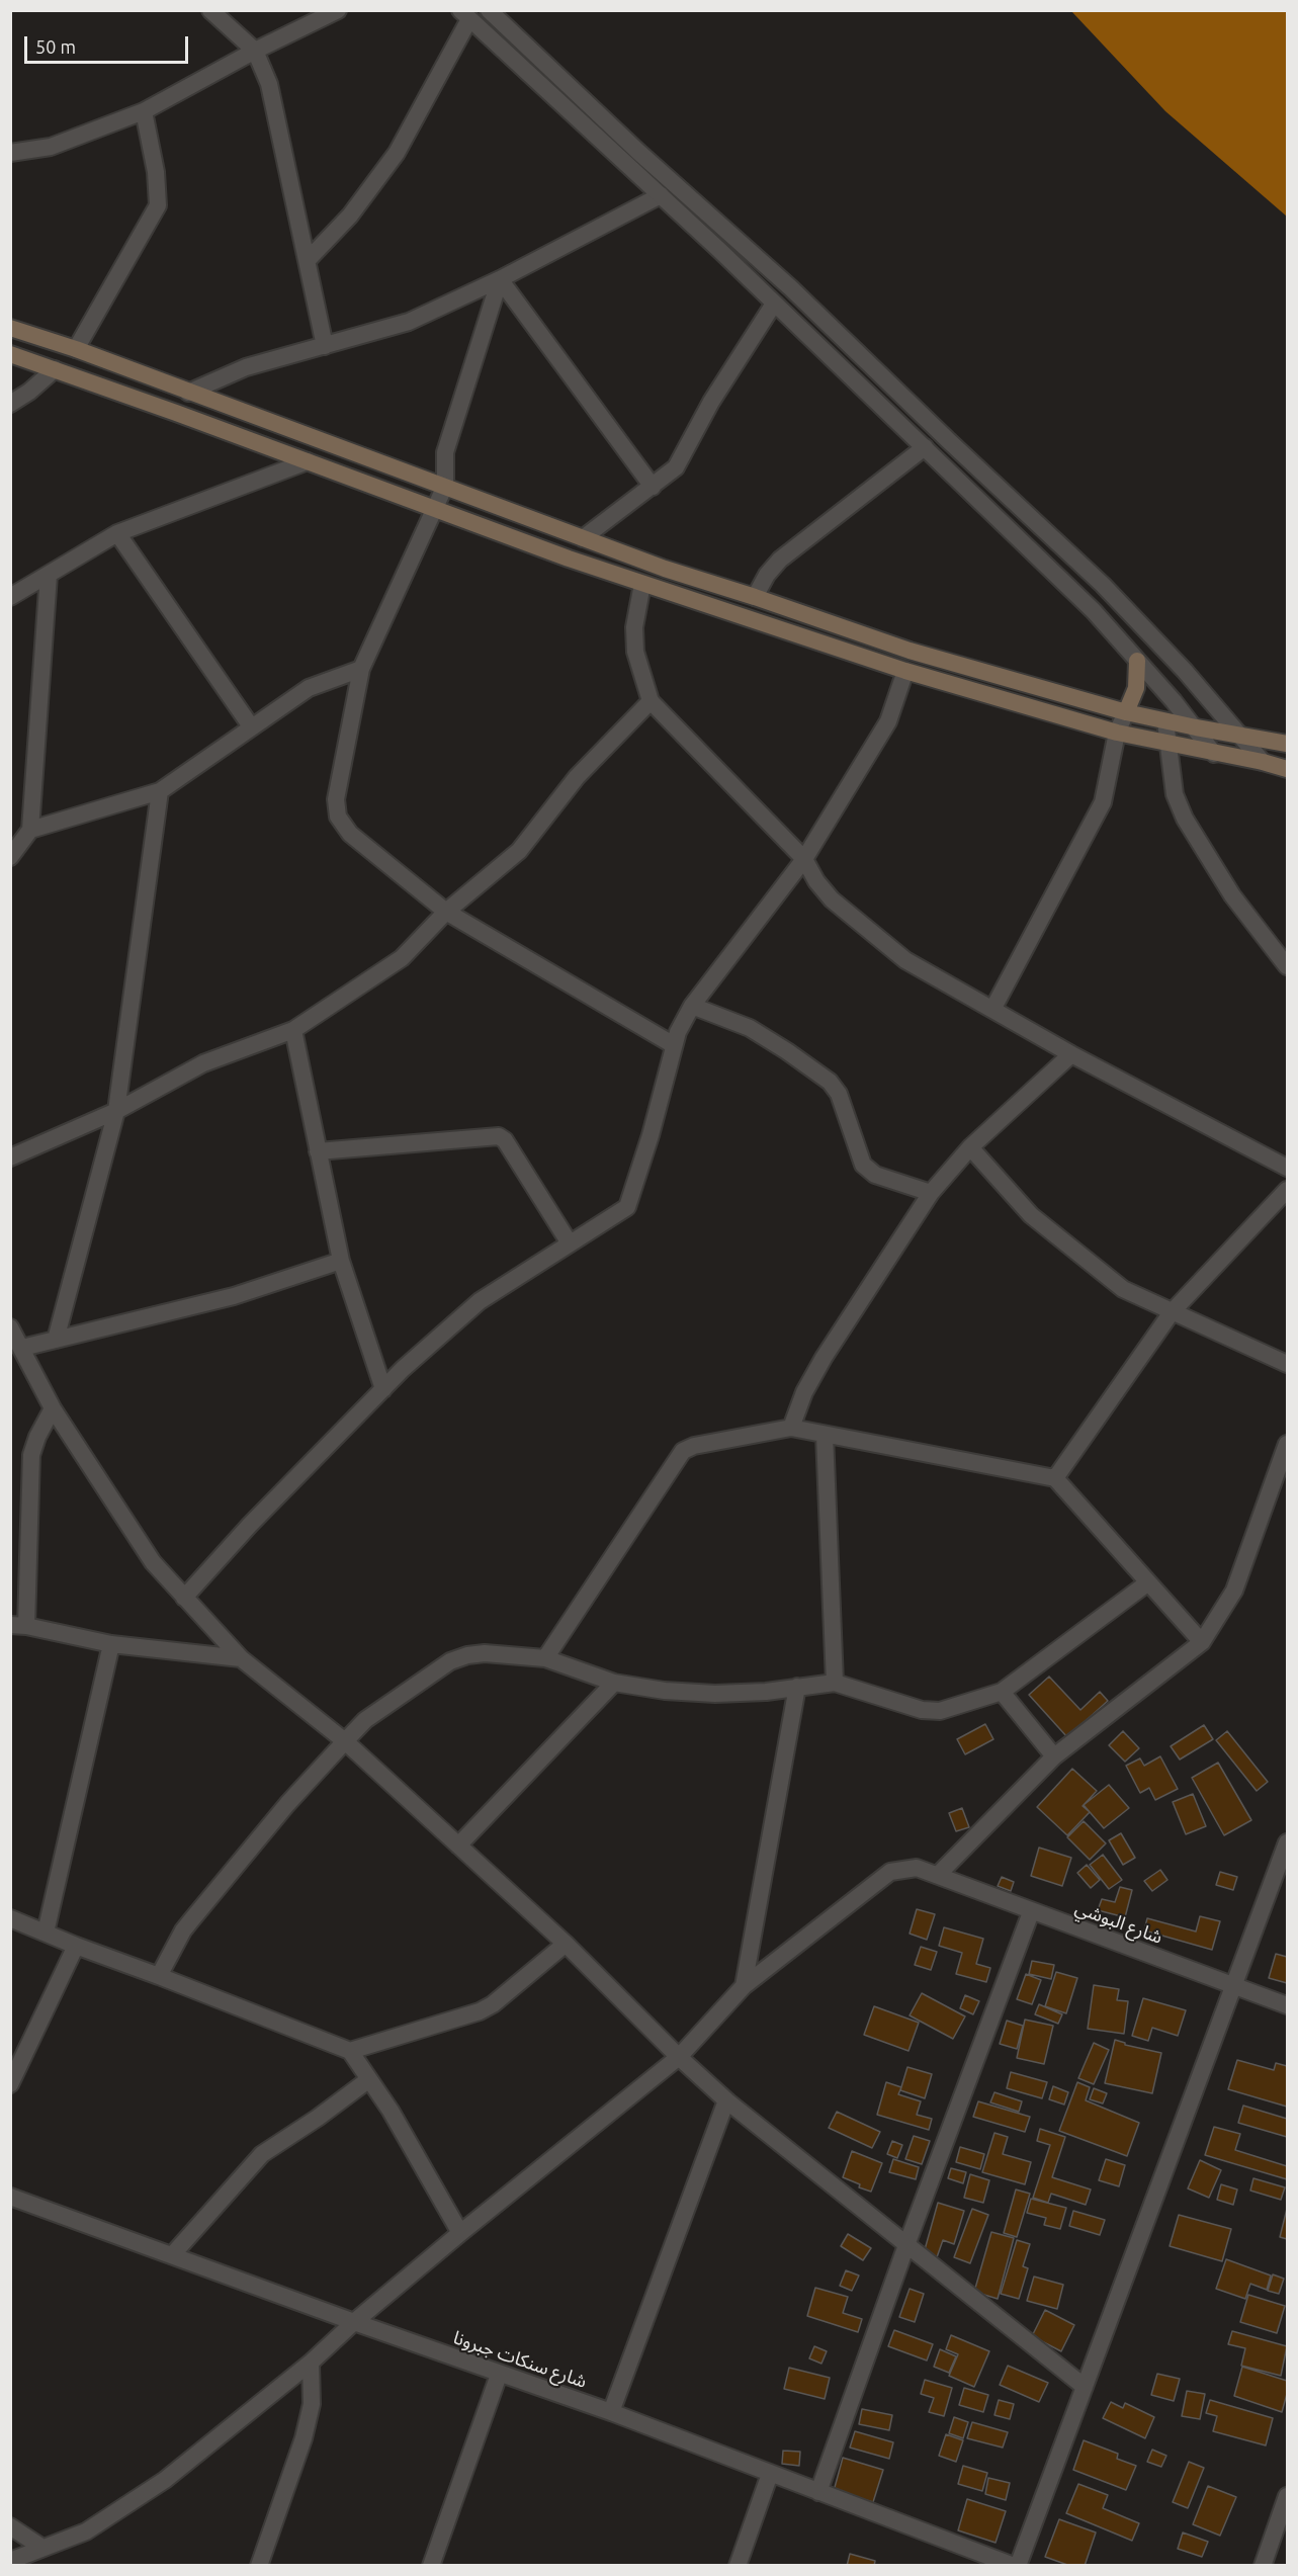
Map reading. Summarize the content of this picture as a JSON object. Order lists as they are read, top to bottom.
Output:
{
  "streets": {
    "street": ["شارع البوشي", "شارع سنكات جبرونا"]
  },
  "crossings": [
    ["شارع البوشي", "شارع سنكات جبرونا"]
  ],
  "scale_bar": "50 m"
}
